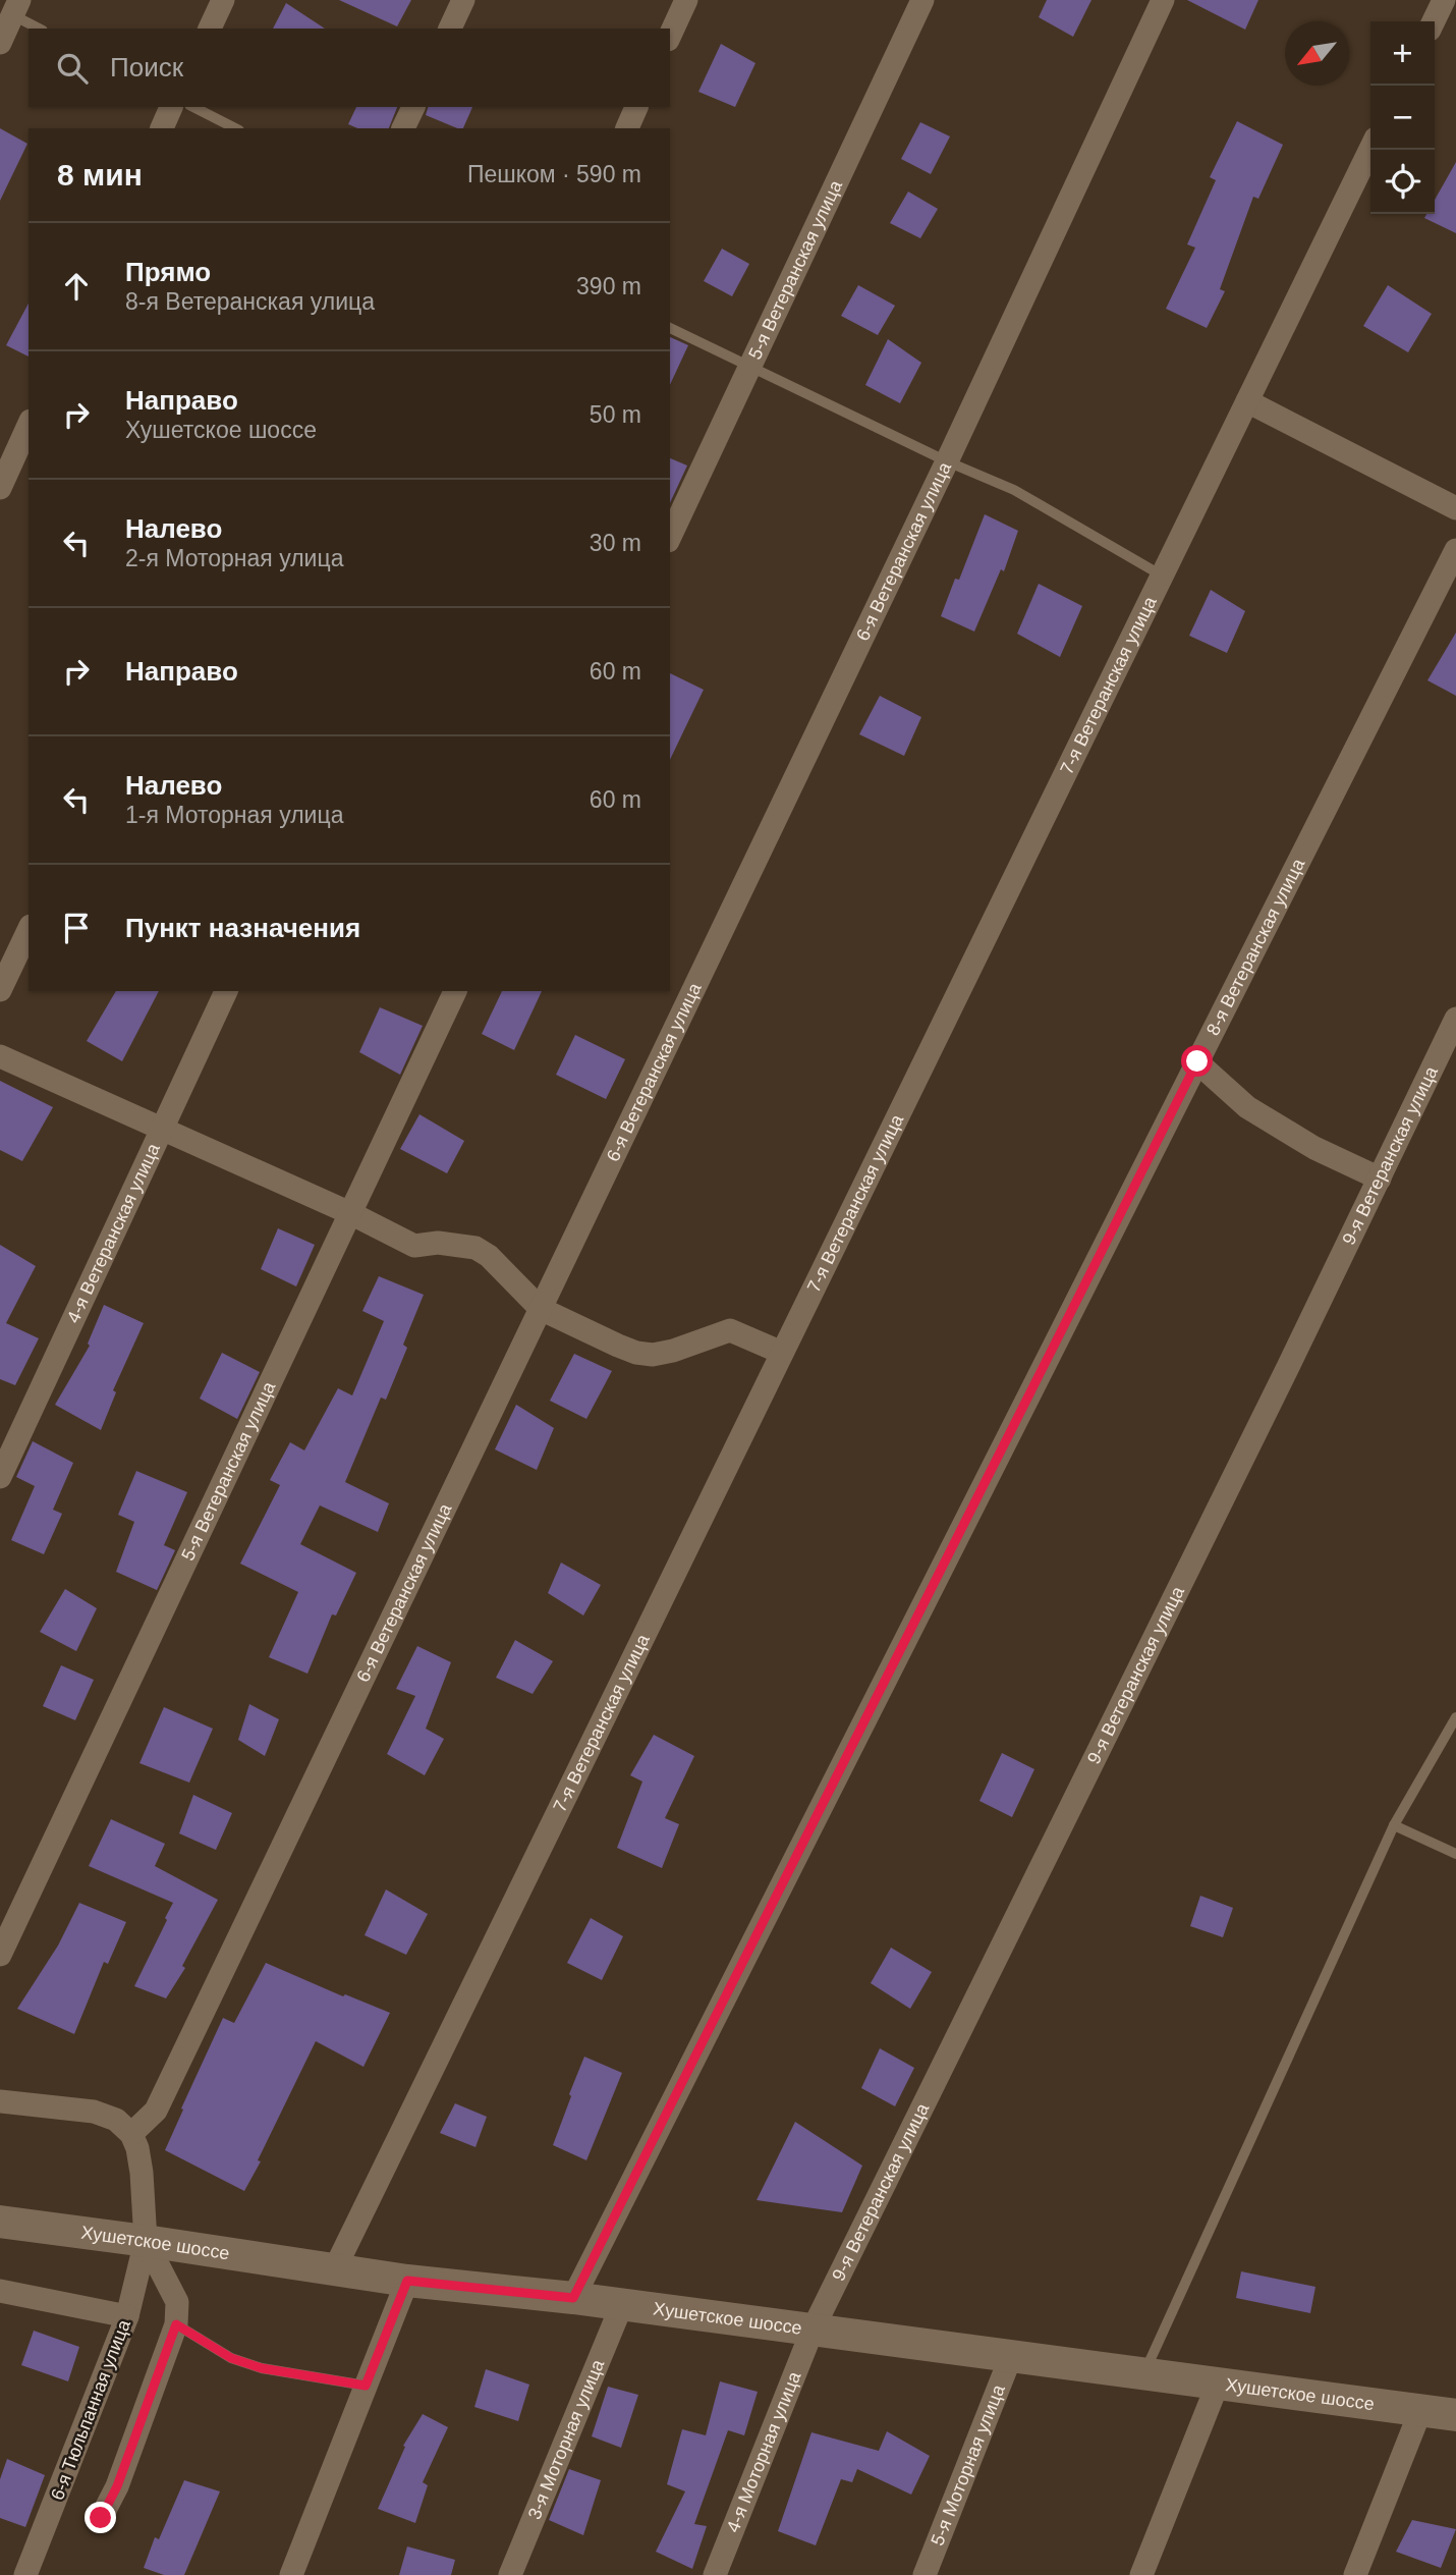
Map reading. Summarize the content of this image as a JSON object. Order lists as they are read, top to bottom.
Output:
{
  "streets": {
    "main road": ["Хушетское шоссе"],
    "street": [
      "5-я Ветеранская улица",
      "6-я Ветеранская улица",
      "7-я Ветеранская улица",
      "8-я Ветеранская улица",
      "9-я Ветеранская улица",
      "4-я Ветеранская улица",
      "6-я Тюльпанная улица",
      "3-я Моторная улица",
      "4-я Моторная улица",
      "5-я Моторная улица"
    ]
  },
  "crossings": [
    ["7-я Ветеранская улица", "Хушетское шоссе"],
    ["8-я Ветеранская улица", "Хушетское шоссе"],
    ["9-я Ветеранская улица", "Хушетское шоссе"],
    ["9-я Ветеранская улица", "4-я Моторная улица"],
    ["Хушетское шоссе", "6-я Тюльпанная улица"],
    ["Хушетское шоссе", "3-я Моторная улица"],
    ["Хушетское шоссе", "4-я Моторная улица"],
    ["Хушетское шоссе", "5-я Моторная улица"]
  ],
  "north": "bottom left",
  "page": {
    "map_buttons": ["+", "−"],
    "search": "Поиск",
    "heading": ["8 мин", "Пешком · 590 m"],
    "list": [
      ["Прямо", "8-я Ветеранская улица", "390 m"],
      ["Направо", "Хушетское шоссе", "50 m"],
      ["Налево", "2-я Моторная улица", "30 m"],
      ["Направо", "60 m"],
      ["Налево", "1-я Моторная улица", "60 m"],
      "Пункт назначения"
    ]
  }
}
